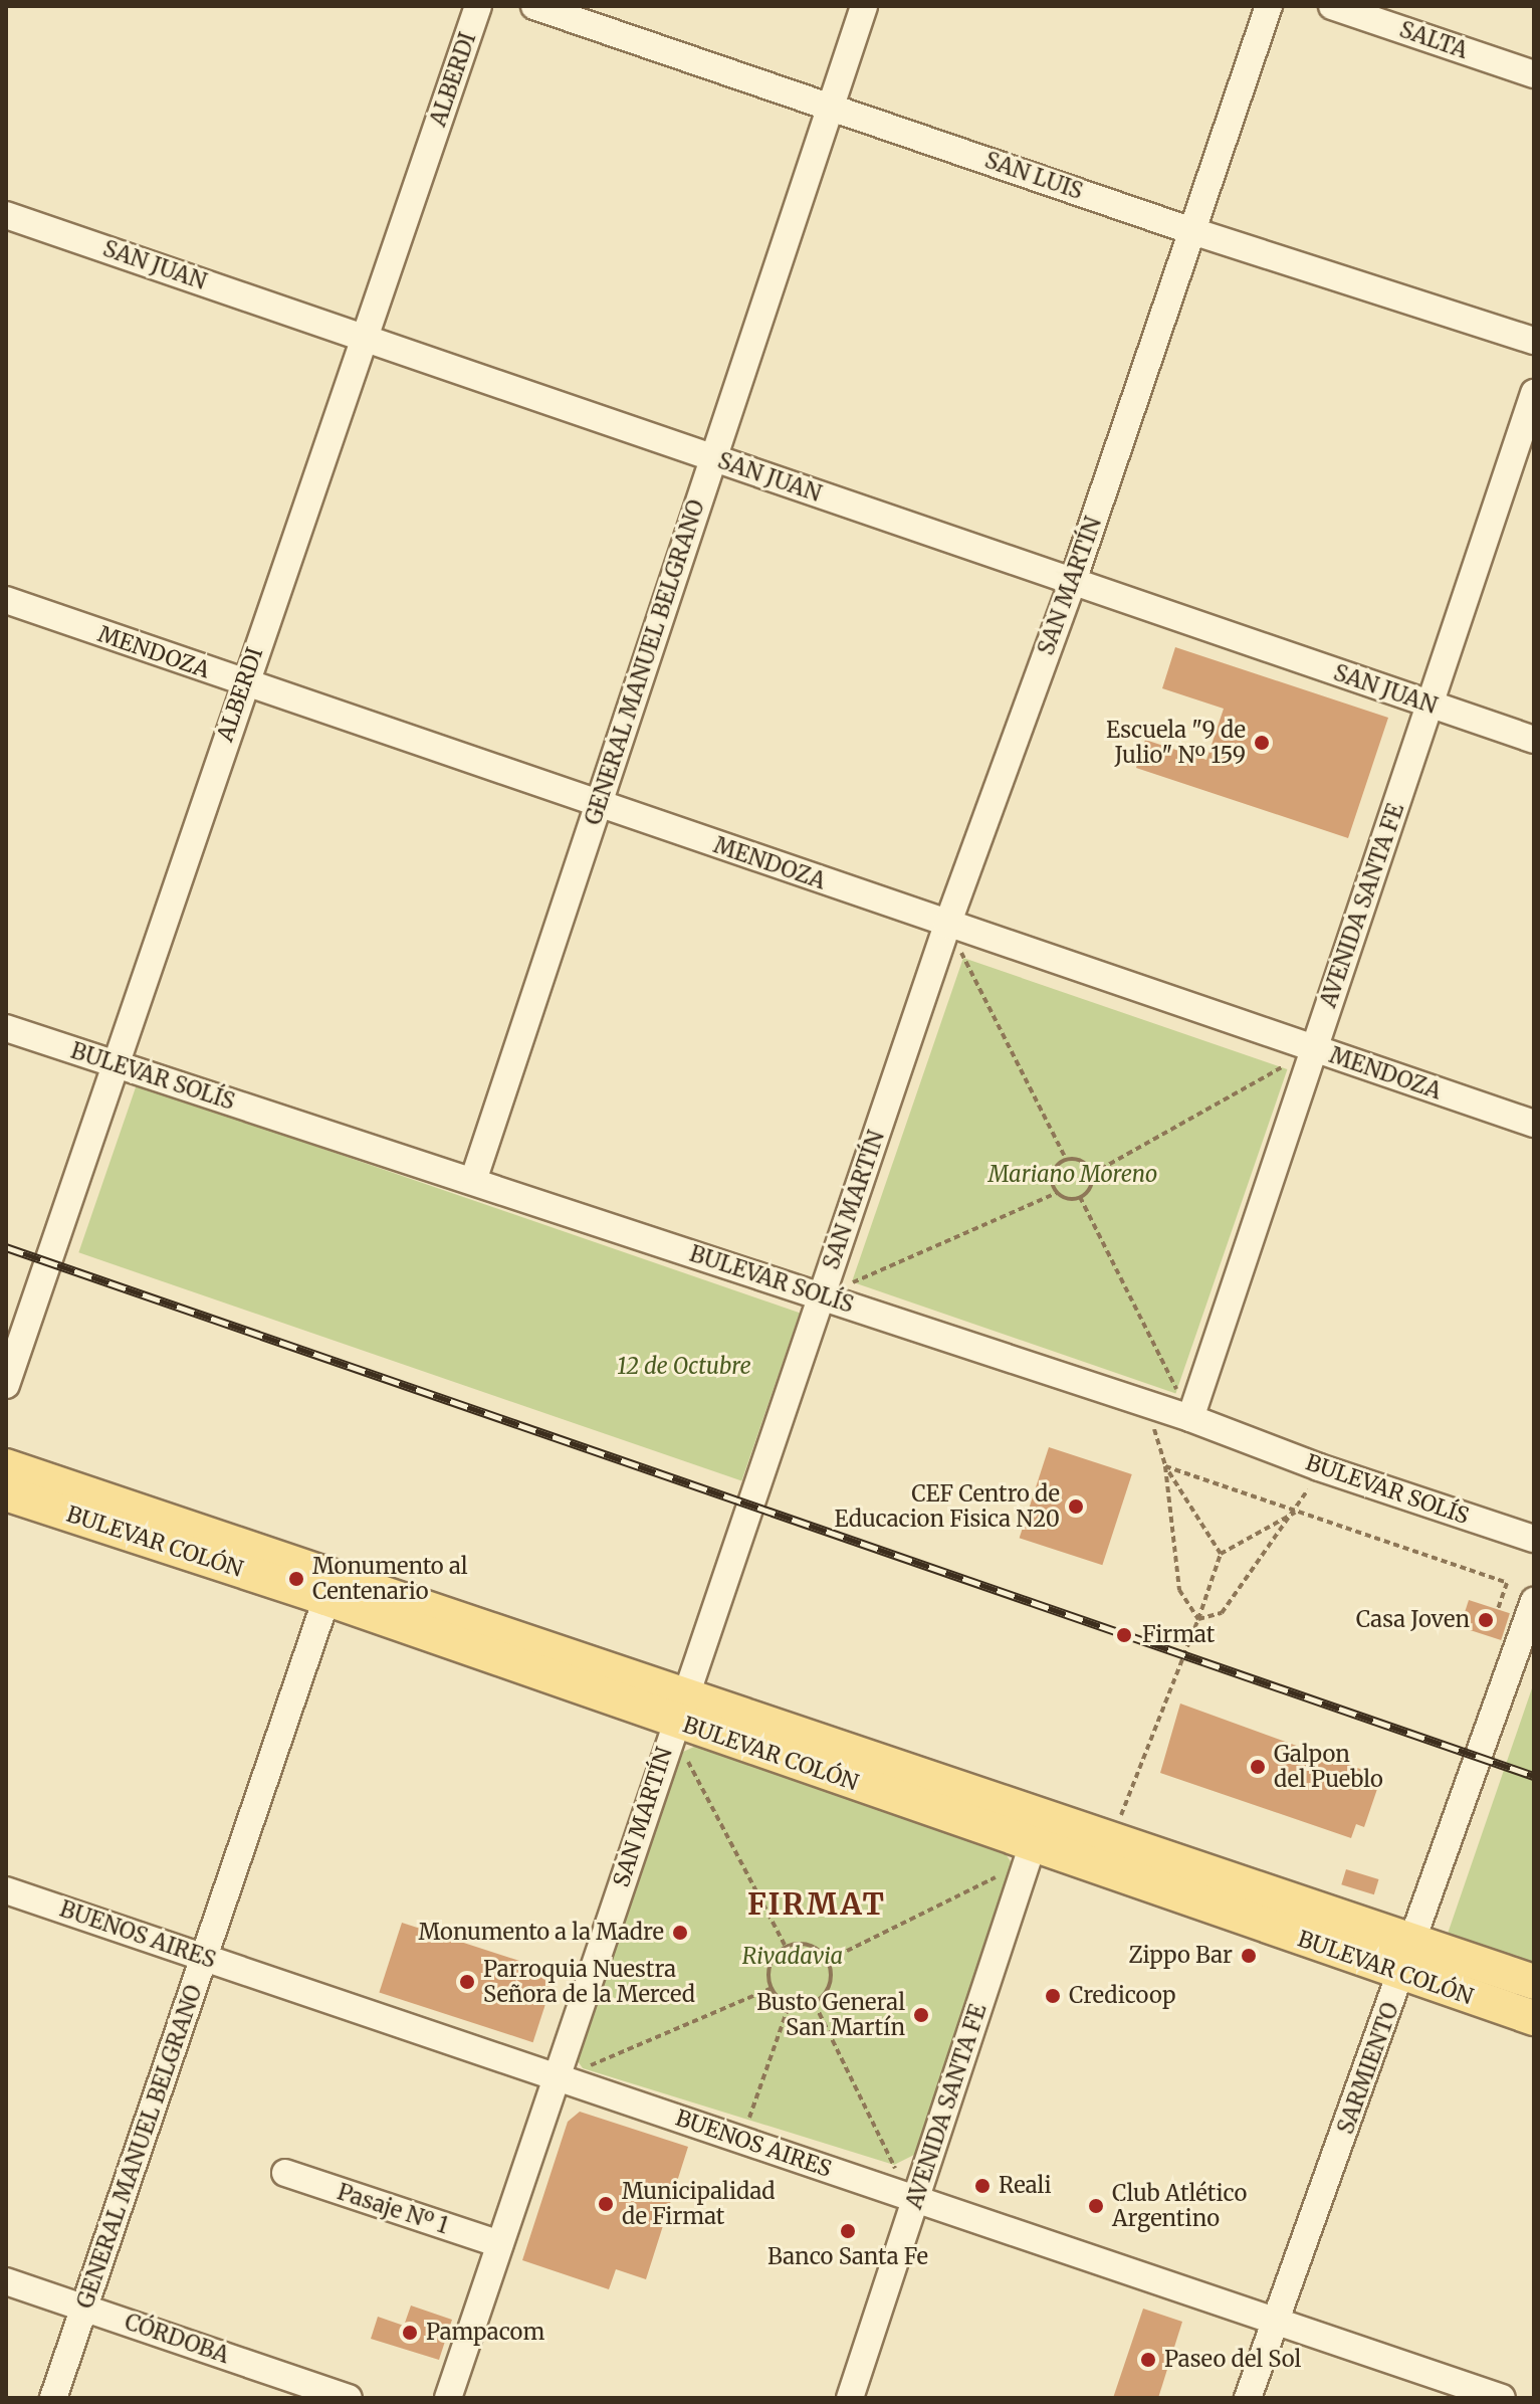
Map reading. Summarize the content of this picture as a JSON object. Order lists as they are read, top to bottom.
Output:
{
  "streets": {
    "main road": ["BULEVAR COLÓN"],
    "street": [
      "SALTA",
      "ALBERDI",
      "SAN LUIS",
      "SAN JUAN",
      "SAN MARTÍN",
      "MENDOZA",
      "GENERAL MANUEL BELGRANO",
      "AVENIDA SANTA FE",
      "BULEVAR SOLÍS",
      "BUENOS AIRES",
      "SARMIENTO",
      "Pasaje Nº 1",
      "CÓRDOBA"
    ]
  },
  "crossings": [
    ["ALBERDI", "SAN JUAN"],
    ["ALBERDI", "MENDOZA"],
    ["ALBERDI", "BULEVAR SOLÍS"],
    ["SAN LUIS", "SAN MARTÍN"],
    ["SAN LUIS", "GENERAL MANUEL BELGRANO"],
    ["SAN JUAN", "SAN MARTÍN"],
    ["SAN JUAN", "GENERAL MANUEL BELGRANO"],
    ["SAN JUAN", "AVENIDA SANTA FE"],
    ["SAN MARTÍN", "MENDOZA"],
    ["SAN MARTÍN", "BULEVAR SOLÍS"],
    ["SAN MARTÍN", "BULEVAR COLÓN"],
    ["SAN MARTÍN", "BUENOS AIRES"],
    ["SAN MARTÍN", "Pasaje Nº 1"],
    ["MENDOZA", "GENERAL MANUEL BELGRANO"],
    ["MENDOZA", "AVENIDA SANTA FE"],
    ["GENERAL MANUEL BELGRANO", "BULEVAR SOLÍS"],
    ["GENERAL MANUEL BELGRANO", "BULEVAR COLÓN"],
    ["GENERAL MANUEL BELGRANO", "BUENOS AIRES"],
    ["GENERAL MANUEL BELGRANO", "CÓRDOBA"],
    ["AVENIDA SANTA FE", "BULEVAR SOLÍS"],
    ["AVENIDA SANTA FE", "BULEVAR COLÓN"],
    ["AVENIDA SANTA FE", "BUENOS AIRES"],
    ["BULEVAR COLÓN", "SARMIENTO"],
    ["BUENOS AIRES", "SARMIENTO"]
  ],
  "districts": ["FIRMAT"],
  "parks": ["Mariano Moreno", "12 de Octubre", "Rivadavia"],
  "places": [
    "Escuela \"9 de Julio\" Nº 159",
    "CEF Centro de Educacion Fisica N20",
    "Monumento al Centenario",
    "Casa Joven",
    "Firmat",
    "Galpon del Pueblo",
    "Monumento a la Madre",
    "Zippo Bar",
    "Parroquia Nuestra Señora de la Merced",
    "Credicoop",
    "Busto General San Martín",
    "Reali",
    "Municipalidad de Firmat",
    "Club Atlético Argentino",
    "Banco Santa Fe",
    "Pampacom",
    "Paseo del Sol"
  ]
}
